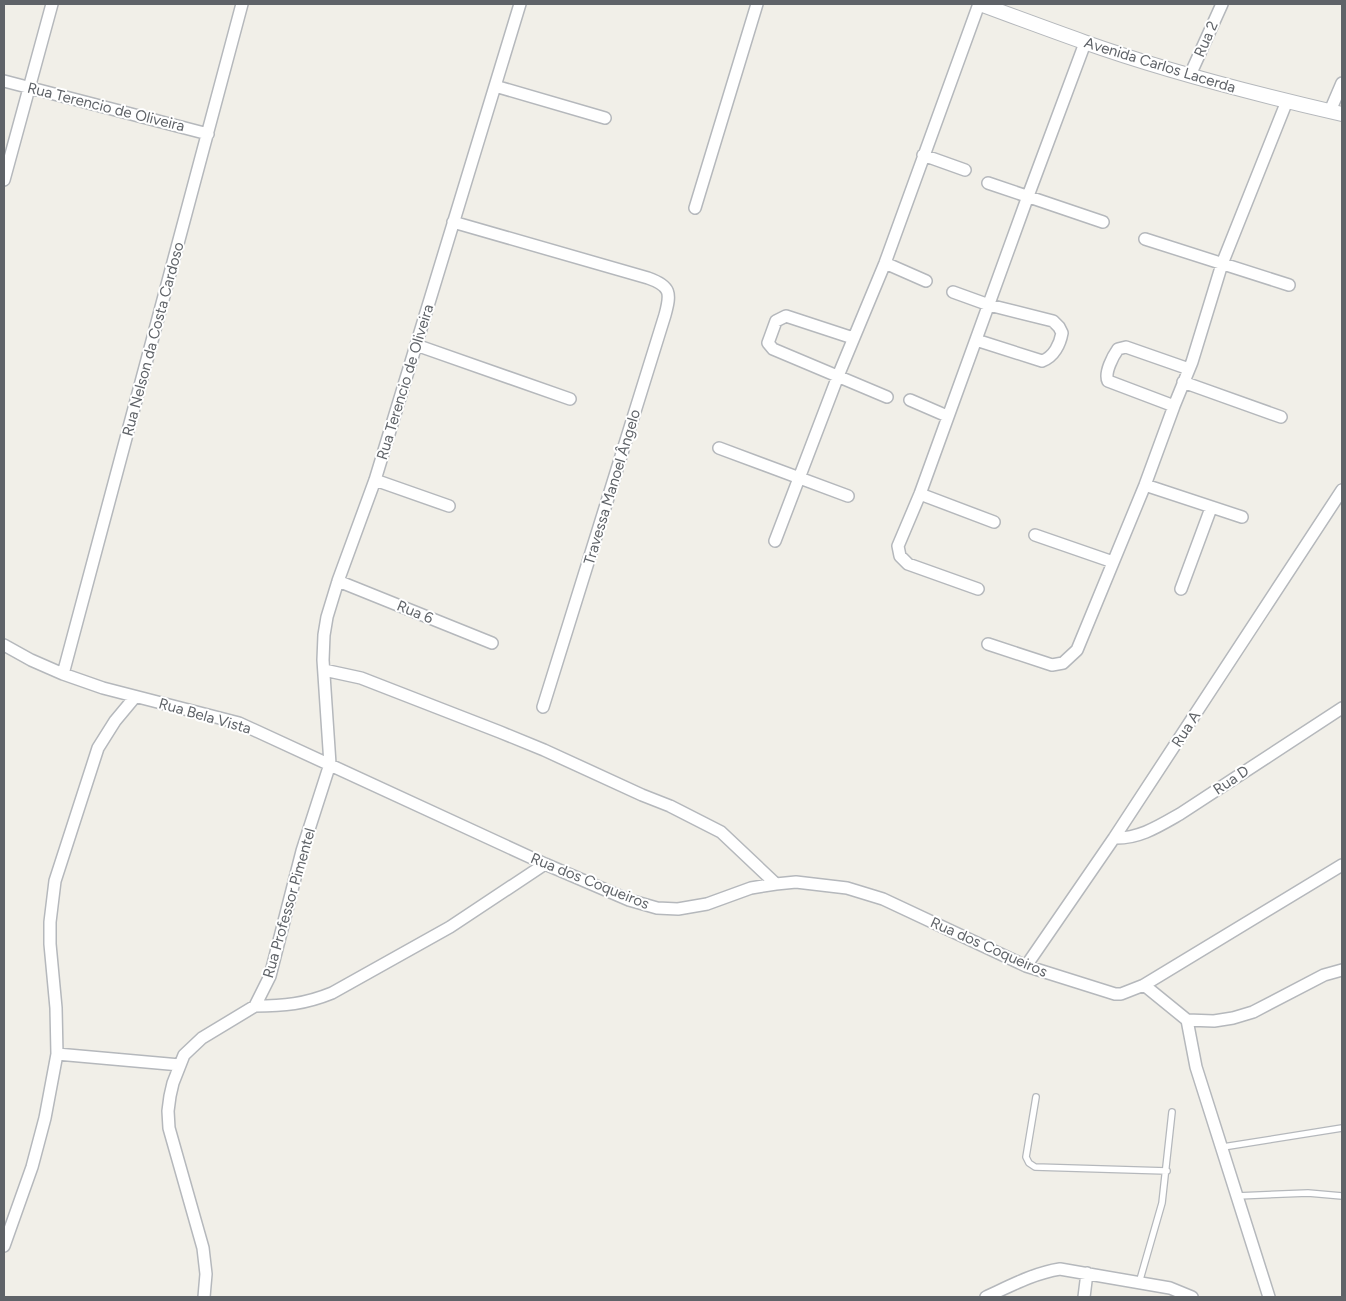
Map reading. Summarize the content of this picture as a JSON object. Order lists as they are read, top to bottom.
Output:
{
  "streets": {
    "street": [
      "Rua 2",
      "Avenida Carlos Lacerda",
      "Rua Terencio de Oliveira",
      "Rua Nelson da Costa Cardoso",
      "Travessa Manoel Ângelo",
      "Rua 6",
      "Rua Bela Vista",
      "Rua A",
      "Rua D",
      "Rua dos Coqueiros",
      "Rua Professor Pimentel"
    ]
  },
  "crossings": [
    ["Rua 2", "Avenida Carlos Lacerda"],
    ["Rua Terencio de Oliveira", "Rua Nelson da Costa Cardoso"],
    ["Rua Terencio de Oliveira", "Travessa Manoel Ângelo"],
    ["Rua Terencio de Oliveira", "Rua 6"],
    ["Rua Terencio de Oliveira", "Rua Bela Vista"],
    ["Rua Terencio de Oliveira", "Rua dos Coqueiros"],
    ["Rua Terencio de Oliveira", "Rua Professor Pimentel"],
    ["Rua Nelson da Costa Cardoso", "Rua Bela Vista"],
    ["Rua Bela Vista", "Rua dos Coqueiros"],
    ["Rua Bela Vista", "Rua Professor Pimentel"],
    ["Rua A", "Rua D"],
    ["Rua A", "Rua dos Coqueiros"],
    ["Rua dos Coqueiros", "Rua Professor Pimentel"]
  ]
}
